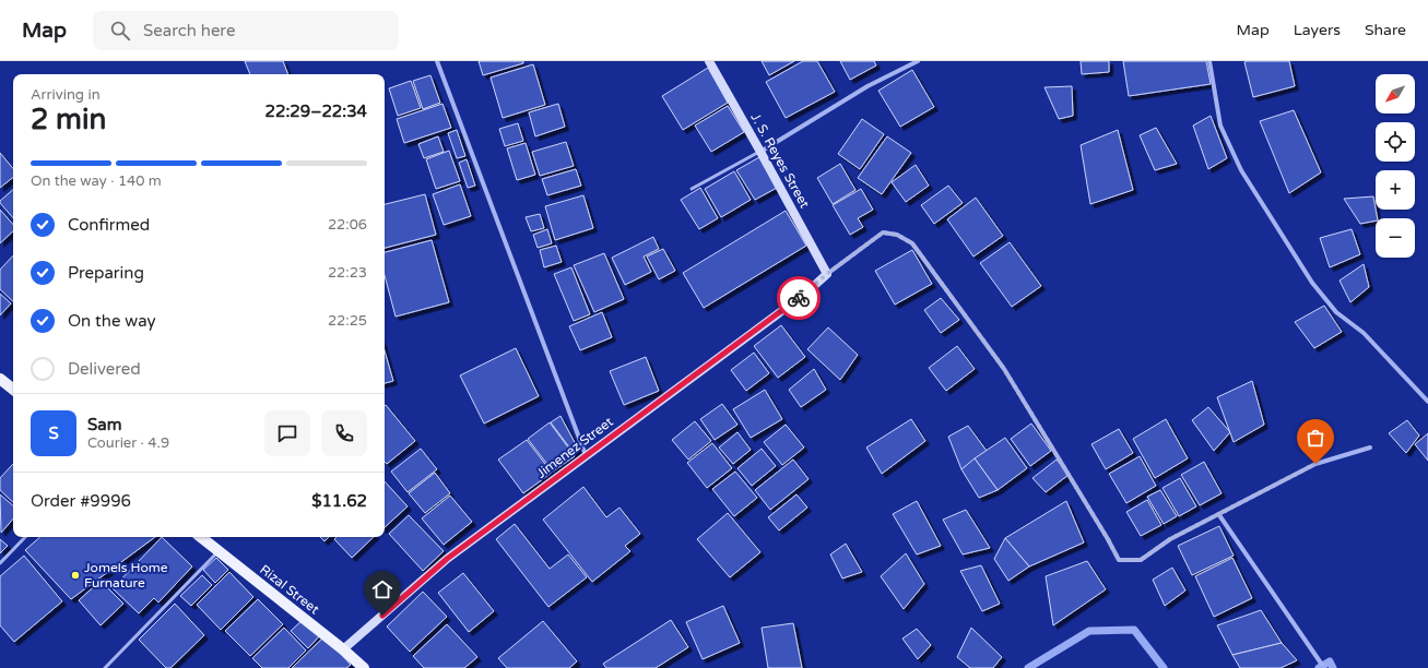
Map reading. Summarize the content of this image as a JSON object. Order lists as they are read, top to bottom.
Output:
{
  "streets": {
    "main road": ["Rizal Street"],
    "street": ["J. S. Reyes Street", "Jimenez Street"]
  },
  "crossings": [
    ["J. S. Reyes Street", "Jimenez Street"],
    ["Jimenez Street", "Rizal Street"]
  ],
  "places": ["Jomels Home Furnature"],
  "north": "bottom left",
  "page": {
    "header": "Map",
    "search": "Search here",
    "nav": ["Map", "Layers", "Share"],
    "map_buttons": ["+", "−"],
    "heading": ["2 min", "Arriving in", "22:29–22:34"],
    "panel": [
      "Sam",
      "Courier · 4.9",
      "Order #9996",
      "$11.62"
    ],
    "bar": "On the way · 140 m",
    "list": [
      ["Confirmed", "22:06"],
      ["Preparing", "22:23"],
      ["On the way", "22:25"],
      "Delivered"
    ],
    "round": "S"
  }
}
